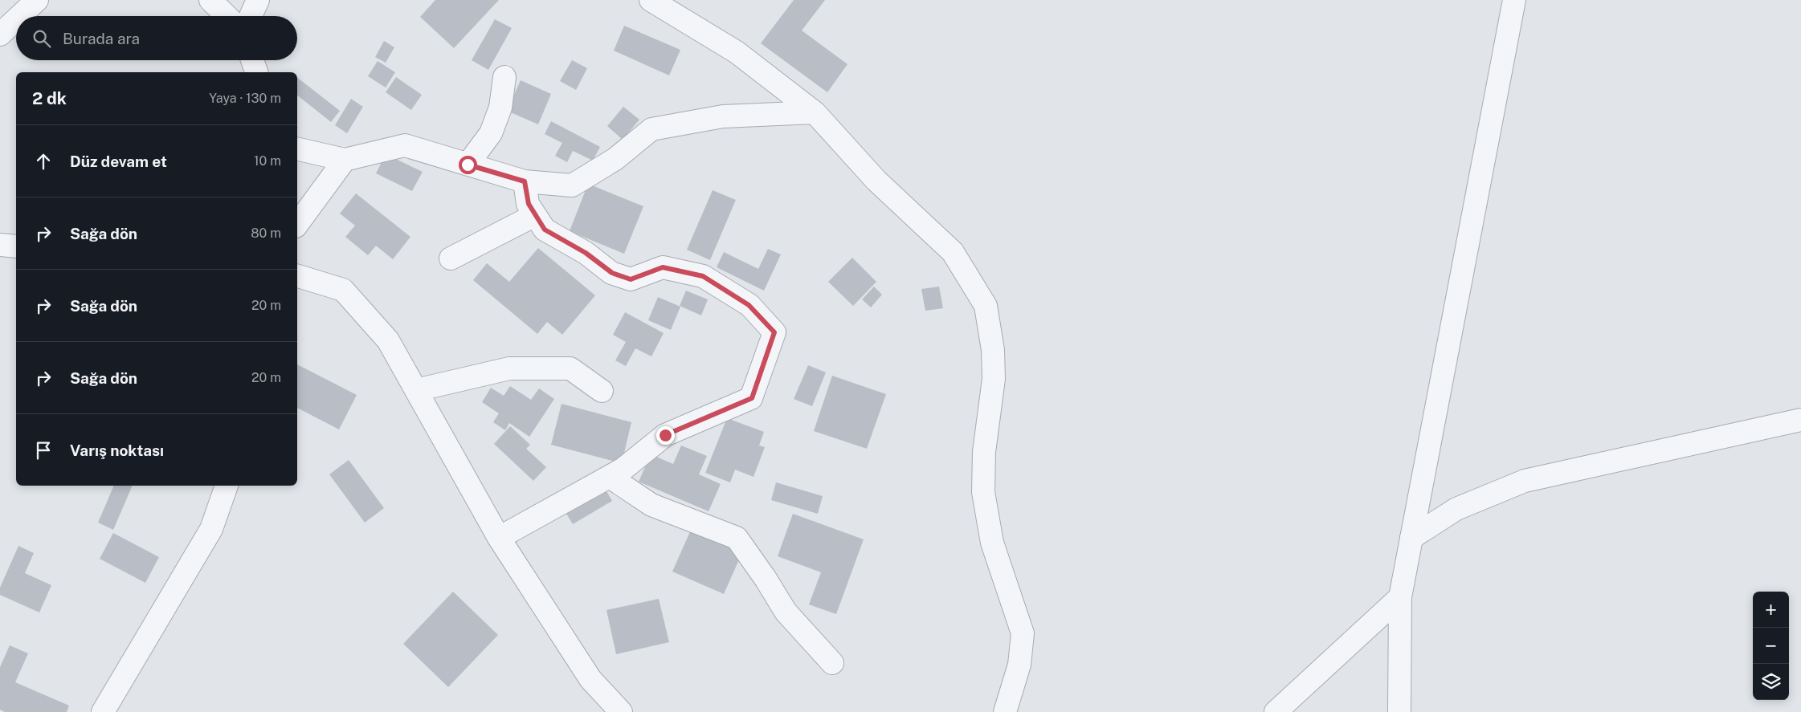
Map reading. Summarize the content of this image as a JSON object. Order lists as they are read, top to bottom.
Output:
{
  "page": {
    "search": "Burada ara",
    "heading": ["2 dk", "Yaya · 130 m"],
    "list": [
      ["Düz devam et", "10 m"],
      ["Sağa dön", "80 m"],
      ["Sağa dön", "20 m"],
      ["Sağa dön", "20 m"],
      "Varış noktası"
    ],
    "map_buttons": ["+", "−"]
  }
}
